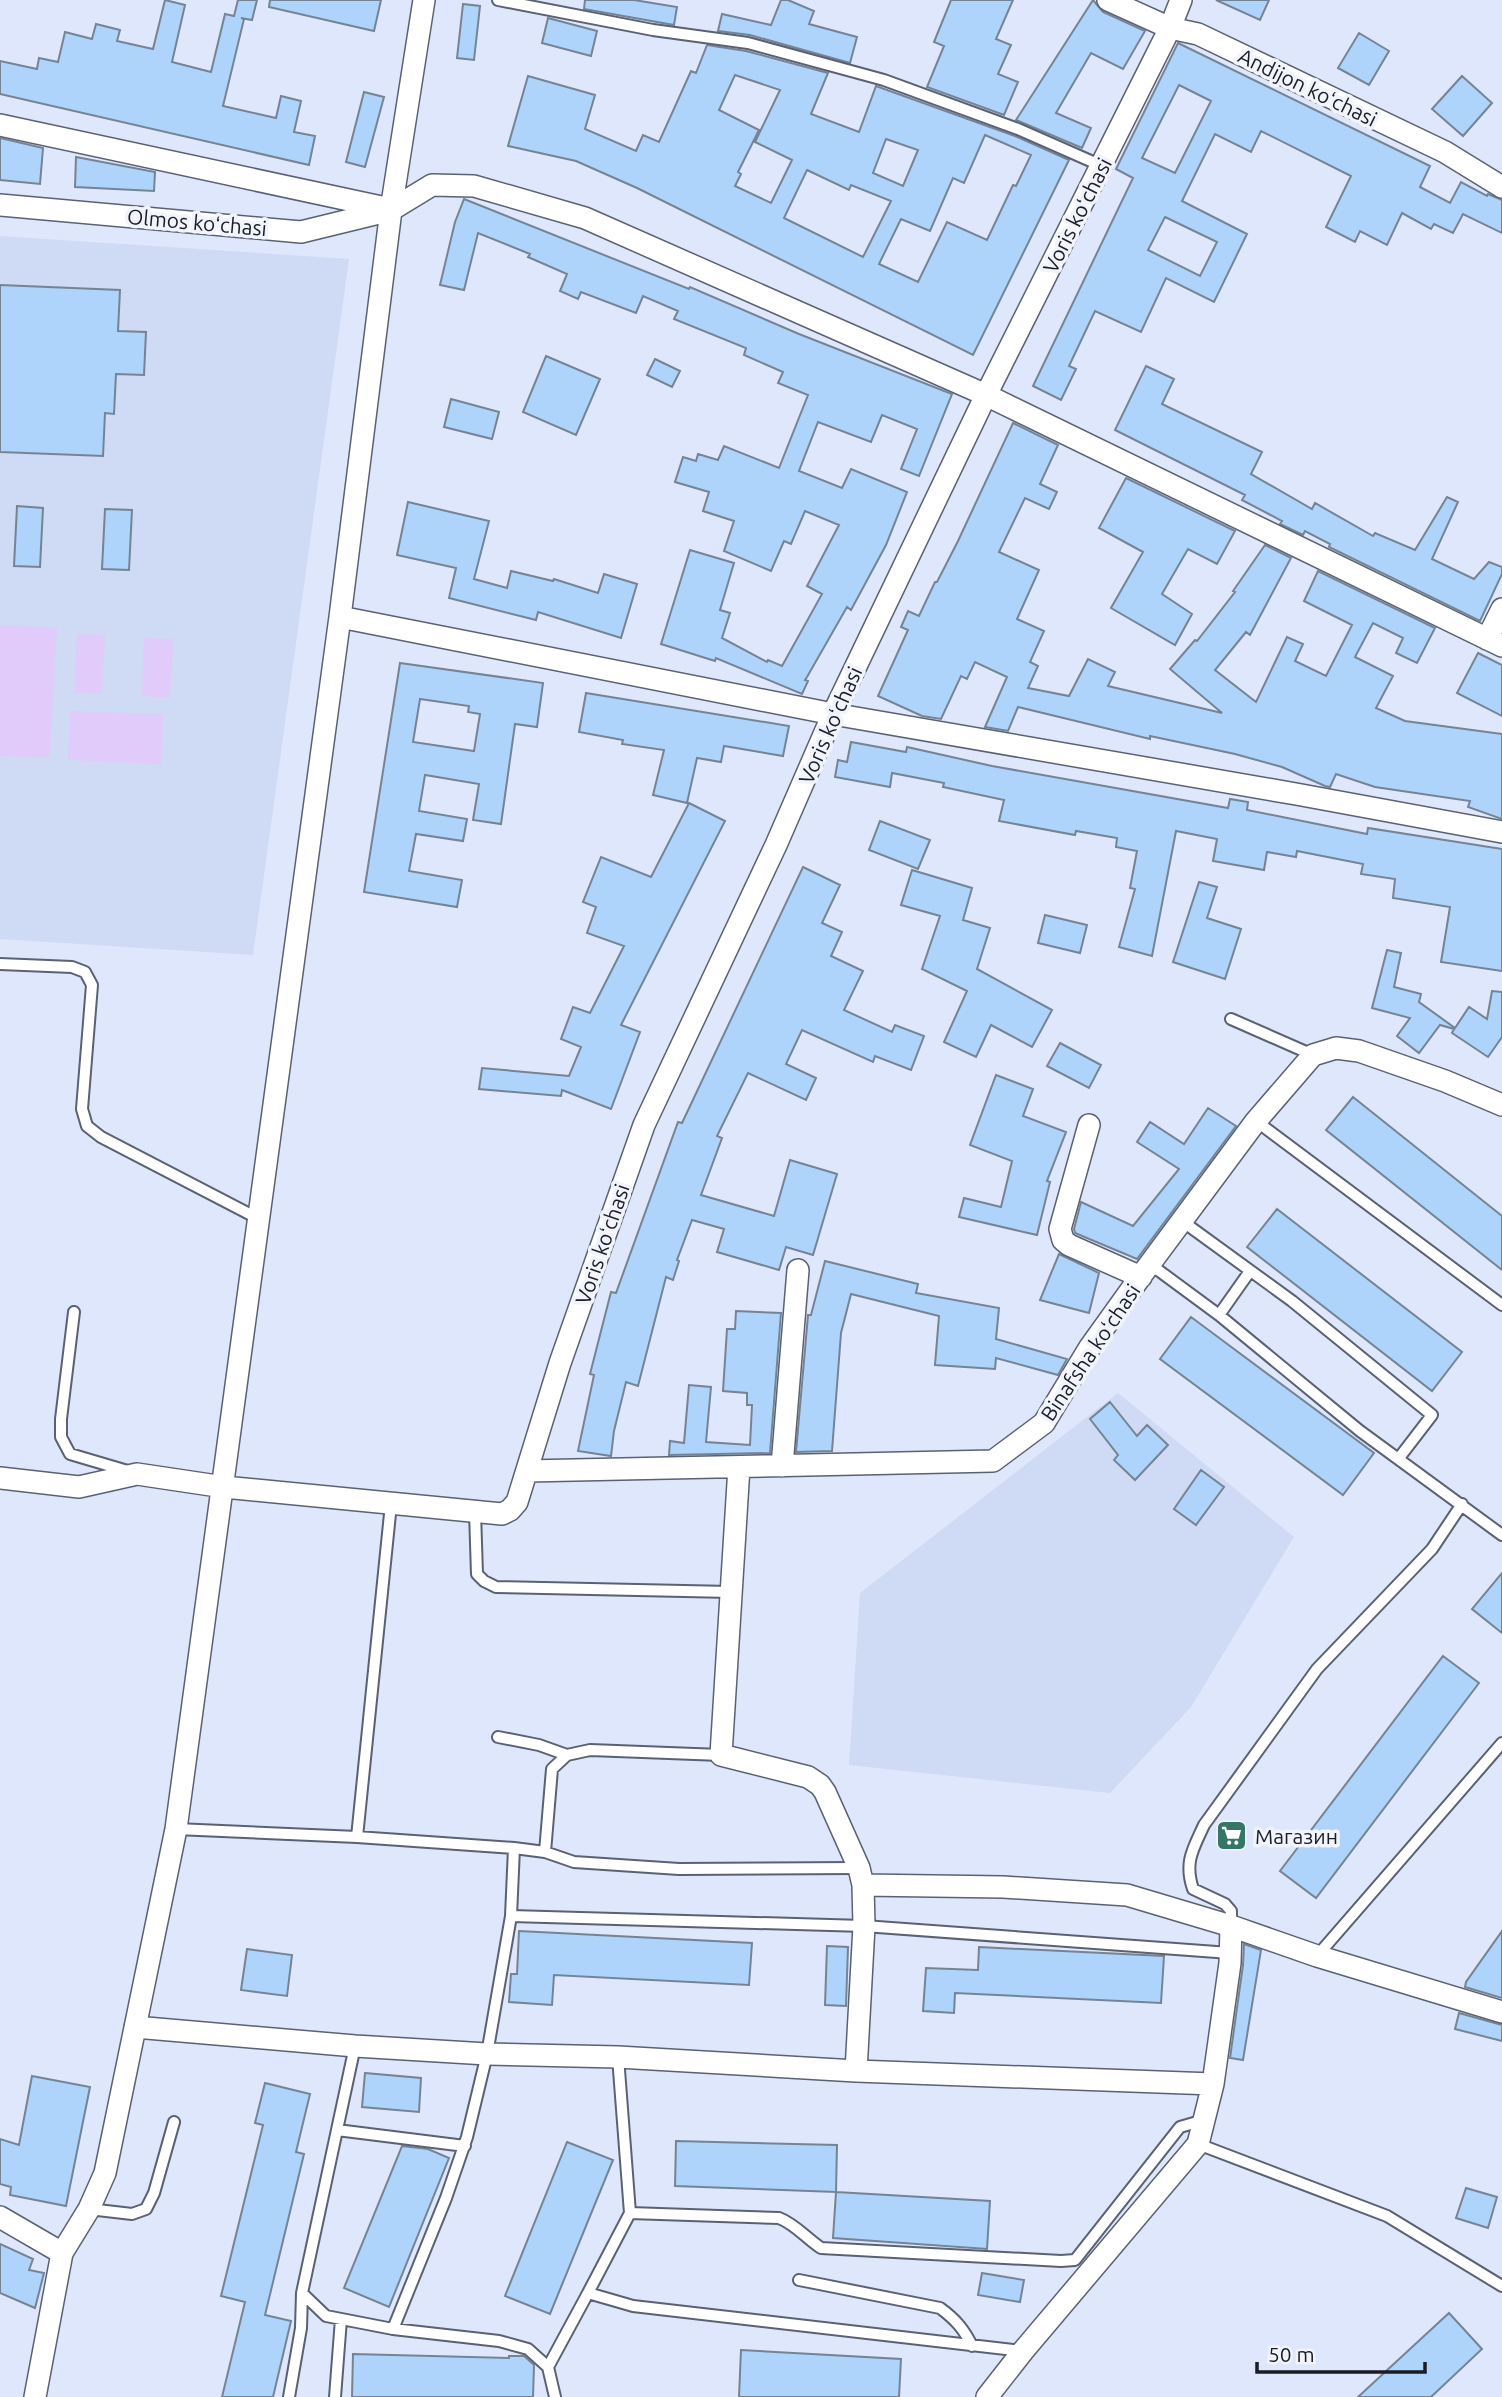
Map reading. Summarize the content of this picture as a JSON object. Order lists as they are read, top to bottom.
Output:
{
  "streets": {
    "street": [
      "Andijon koʻchasi",
      "Voris koʻchasi",
      "Olmos koʻchasi",
      "Binafsha koʻchasi"
    ]
  },
  "crossings": [
    ["Andijon koʻchasi", "Voris koʻchasi"],
    ["Voris koʻchasi", "Olmos koʻchasi"],
    ["Voris koʻchasi", "Binafsha koʻchasi"]
  ],
  "places": {
    "supermarket": ["Магазин"]
  },
  "scale_bar": "50 m"
}
